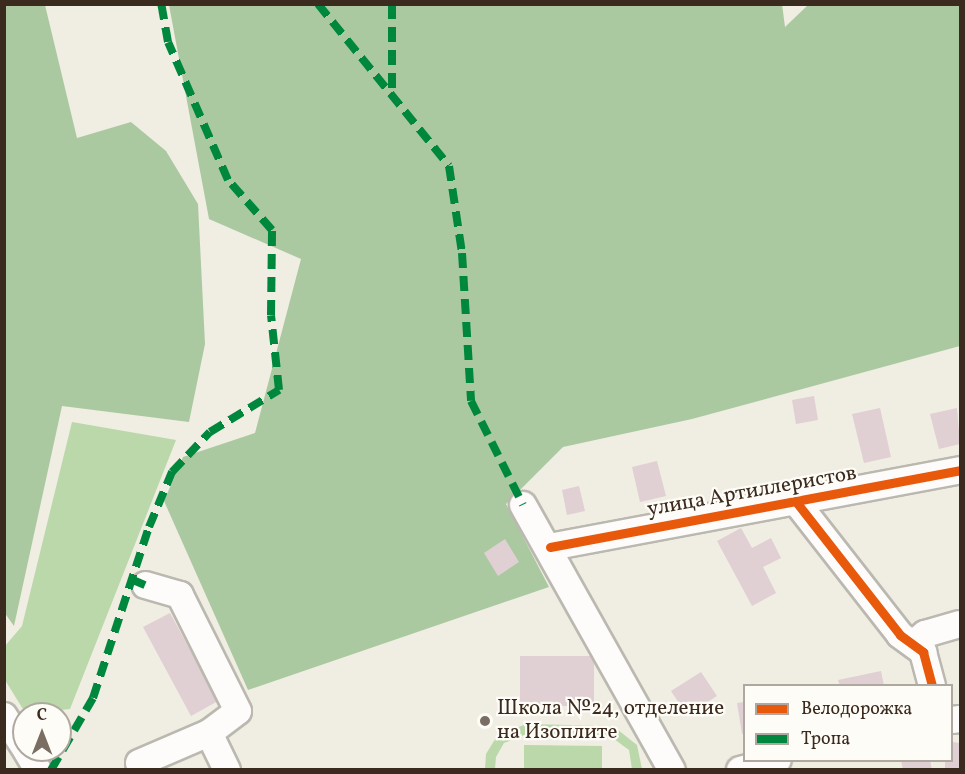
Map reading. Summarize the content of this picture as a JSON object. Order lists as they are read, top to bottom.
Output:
{
  "streets": {
    "street": ["улица Артиллеристов"]
  },
  "places": ["Школа №24, отделение на Изоплите"],
  "legend": ["Велодорожка", "Тропа"],
  "north": "top"
}
